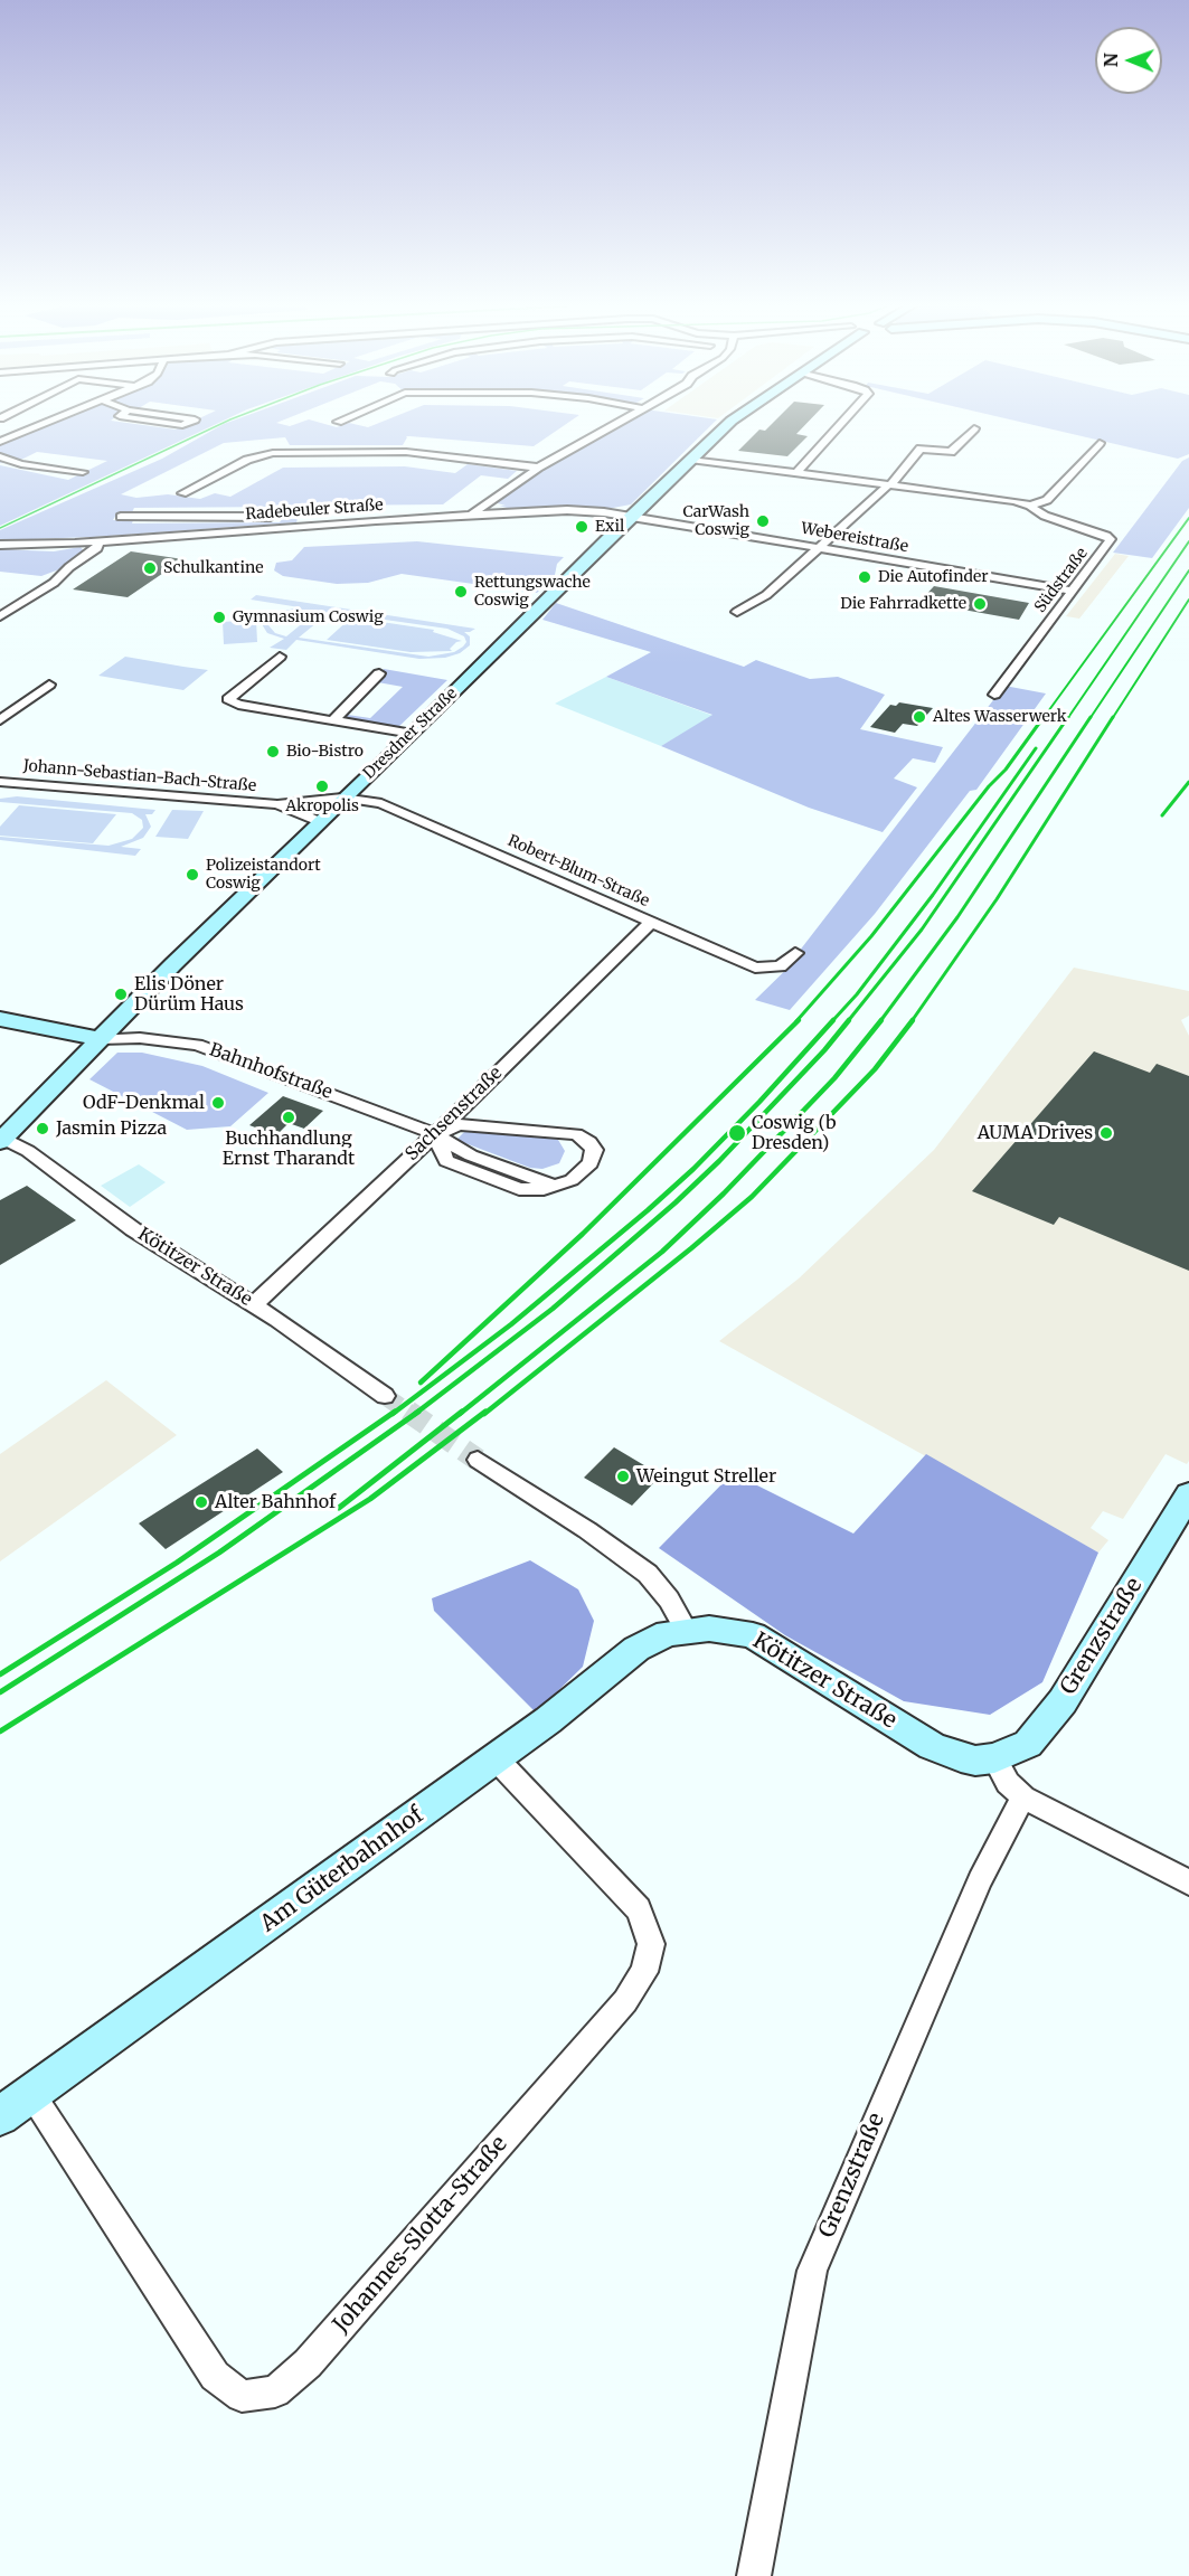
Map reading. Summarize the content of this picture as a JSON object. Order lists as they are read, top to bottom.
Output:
{
  "streets": {
    "main road": [
      "Dresdner Straße",
      "Kötitzer Straße",
      "Grenzstraße",
      "Am Güterbahnhof"
    ],
    "street": [
      "Radebeuler Straße",
      "Webereistraße",
      "Südstraße",
      "Johann-Sebastian-Bach-Straße",
      "Robert-Blum-Straße",
      "Bahnhofstraße",
      "Sachsenstraße",
      "Johannes-Slotta-Straße"
    ]
  },
  "crossings": [
    ["Radebeuler Straße", "Webereistraße"],
    ["Radebeuler Straße", "Dresdner Straße"],
    ["Webereistraße", "Südstraße"],
    ["Webereistraße", "Dresdner Straße"],
    ["Südstraße", "Dresdner Straße"],
    ["Dresdner Straße", "Johann-Sebastian-Bach-Straße"],
    ["Dresdner Straße", "Robert-Blum-Straße"],
    ["Dresdner Straße", "Bahnhofstraße"],
    ["Dresdner Straße", "Kötitzer Straße"],
    ["Johann-Sebastian-Bach-Straße", "Robert-Blum-Straße"],
    ["Robert-Blum-Straße", "Sachsenstraße"],
    ["Bahnhofstraße", "Sachsenstraße"],
    ["Sachsenstraße", "Kötitzer Straße"],
    ["Kötitzer Straße", "Grenzstraße"],
    ["Kötitzer Straße", "Am Güterbahnhof"],
    ["Am Güterbahnhof", "Johannes-Slotta-Straße"]
  ],
  "places": [
    "CarWash Coswig",
    "Exil",
    "Schulkantine",
    "Die Autofinder",
    "Rettungswache Coswig",
    "Die Fahrradkette",
    "Gymnasium Coswig",
    "Altes Wasserwerk",
    "Bio-Bistro",
    "Akropolis",
    "Polizeistandort Coswig",
    "Elis Döner Dürüm Haus",
    "OdF-Denkmal",
    "Buchhandlung Ernst Tharandt",
    "Jasmin Pizza",
    "Coswig (b Dresden)",
    "AUMA Drives",
    "Weingut Streller",
    "Alter Bahnhof"
  ],
  "north": "left"
}
